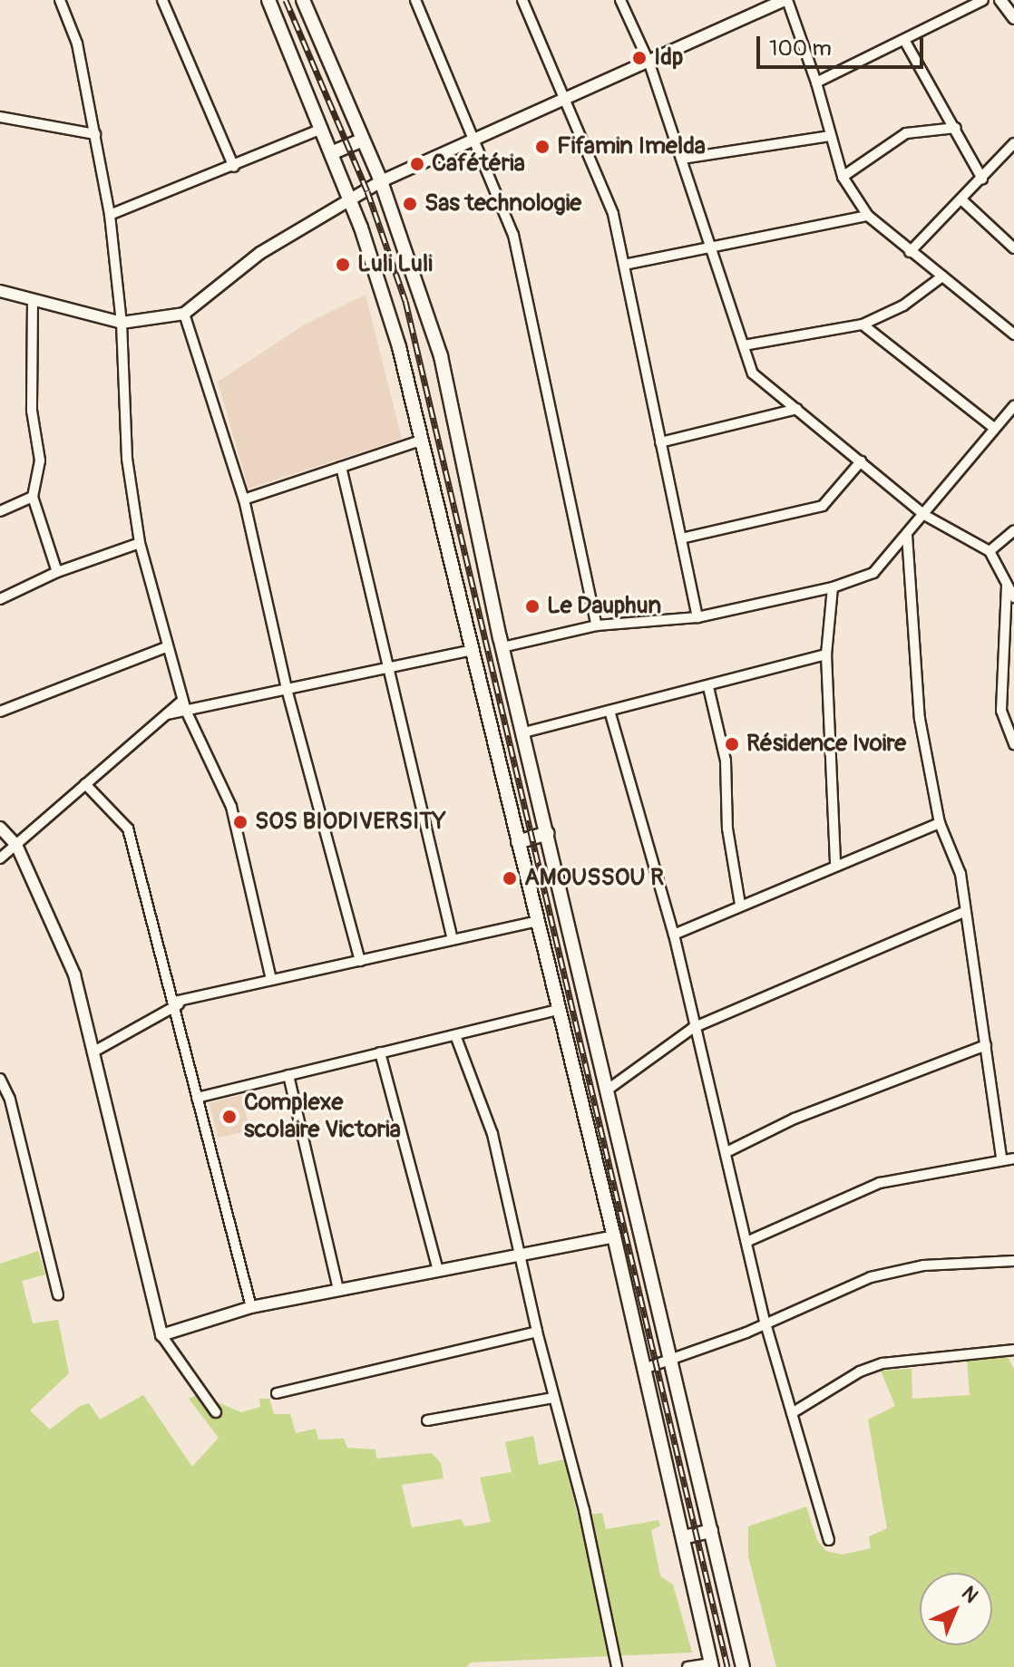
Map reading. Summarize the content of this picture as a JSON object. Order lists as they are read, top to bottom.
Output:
{
  "places": [
    "Idp",
    "Fifamin Imelda",
    "Cafétéria",
    "Sas technologie",
    "Luli Luli",
    "Le Dauphun",
    "Résidence Ivoire",
    "SOS BIODIVERSITY",
    "AMOUSSOU R",
    "Complexe scolaire Victoria"
  ],
  "scale_bar": "100 m",
  "north": "top right"
}
